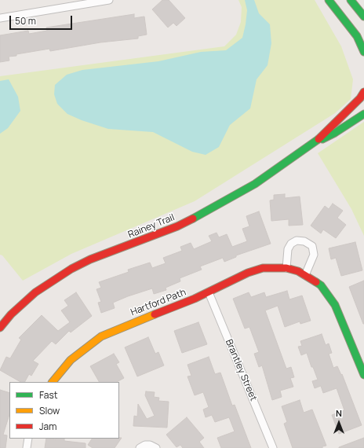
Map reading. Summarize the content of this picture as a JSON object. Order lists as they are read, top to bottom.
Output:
{
  "streets": {
    "street": ["Rainey Trail", "Hartford Path", "Brantley Street"]
  },
  "crossings": [
    ["Hartford Path", "Brantley Street"]
  ],
  "legend": ["Fast", "Slow", "Jam"],
  "scale_bar": "50 m",
  "north": "top"
}
